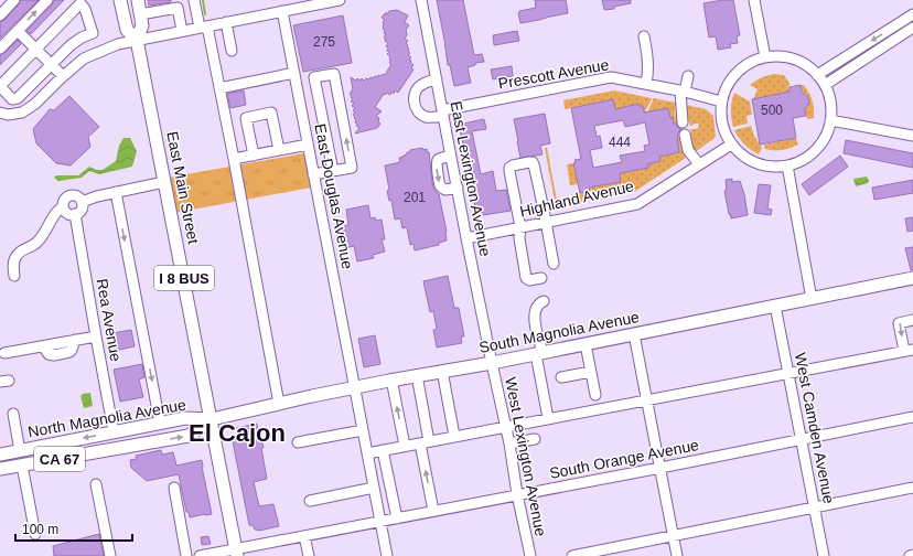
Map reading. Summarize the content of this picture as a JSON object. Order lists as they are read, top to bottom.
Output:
{
  "streets": {
    "main road": [
      "East Main Street",
      "I 8 BUS",
      "South Magnolia Avenue",
      "North Magnolia Avenue",
      "CA 67"
    ],
    "street": [
      "Prescott Avenue",
      "East Lexington Avenue",
      "East Douglas Avenue",
      "Highland Avenue",
      "Rea Avenue",
      "West Camden Avenue",
      "West Lexington Avenue",
      "South Orange Avenue"
    ]
  },
  "crossings": [
    ["Prescott Avenue", "East Lexington Avenue"],
    ["Prescott Avenue", "Highland Avenue"],
    ["East Lexington Avenue", "Highland Avenue"],
    ["East Lexington Avenue", "South Magnolia Avenue"],
    ["East Lexington Avenue", "West Lexington Avenue"],
    ["East Main Street", "I 8 BUS"],
    ["East Main Street", "South Magnolia Avenue"],
    ["East Main Street", "North Magnolia Avenue"],
    ["East Douglas Avenue", "South Magnolia Avenue"],
    ["East Douglas Avenue", "South Orange Avenue"],
    ["I 8 BUS", "South Magnolia Avenue"],
    ["I 8 BUS", "North Magnolia Avenue"],
    ["I 8 BUS", "South Orange Avenue"],
    ["Rea Avenue", "North Magnolia Avenue"],
    ["South Magnolia Avenue", "North Magnolia Avenue"],
    ["South Magnolia Avenue", "West Camden Avenue"],
    ["South Magnolia Avenue", "West Lexington Avenue"],
    ["West Camden Avenue", "South Orange Avenue"],
    ["West Lexington Avenue", "South Orange Avenue"]
  ],
  "districts": ["El Cajon"],
  "house_numbers": [
    "275",
    "500",
    "444",
    "201"
  ],
  "scale_bar": "100 m"
}
